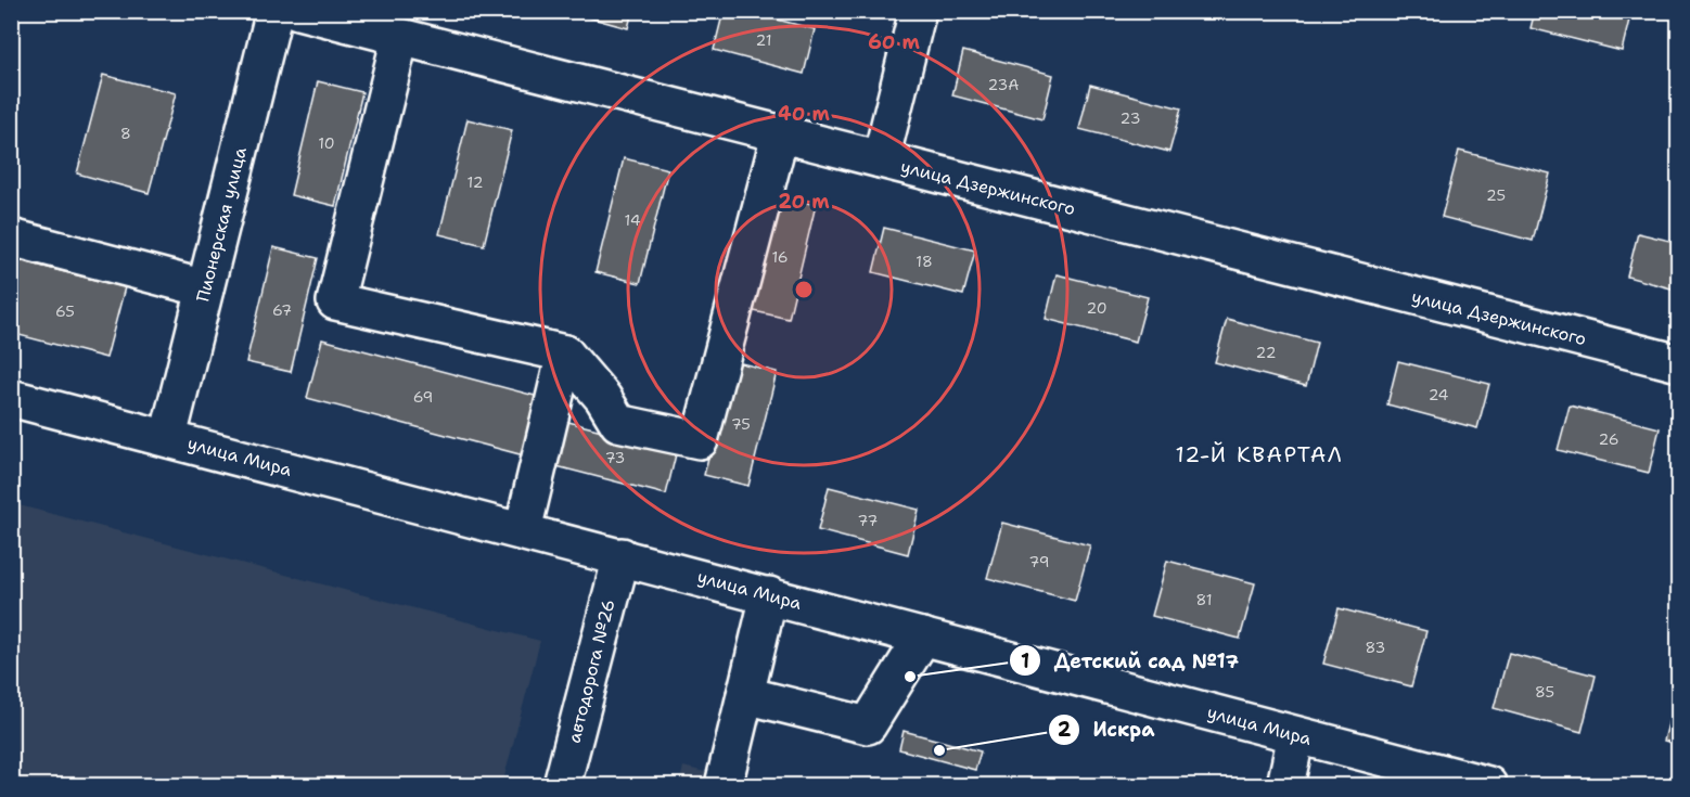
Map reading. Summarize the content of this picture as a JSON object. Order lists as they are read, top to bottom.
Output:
{
  "streets": {
    "street": [
      "улица Дзержинского",
      "Пионерская улица",
      "улица Мира",
      "автодорога №26"
    ]
  },
  "crossings": [
    ["Пионерская улица", "улица Мира"],
    ["улица Мира", "автодорога №26"]
  ],
  "districts": ["12-Й КВАРТАЛ"],
  "places": ["Детский сад №17", "Искра"],
  "house_numbers": [
    "21",
    "23А",
    "23",
    "8",
    "10",
    "12",
    "25",
    "14",
    "16",
    "18",
    "20",
    "67",
    "65",
    "22",
    "24",
    "69",
    "75",
    "26",
    "73",
    "77",
    "79",
    "81",
    "83",
    "85"
  ],
  "rings": ["60 m", "40 m", "20 m"]
}
